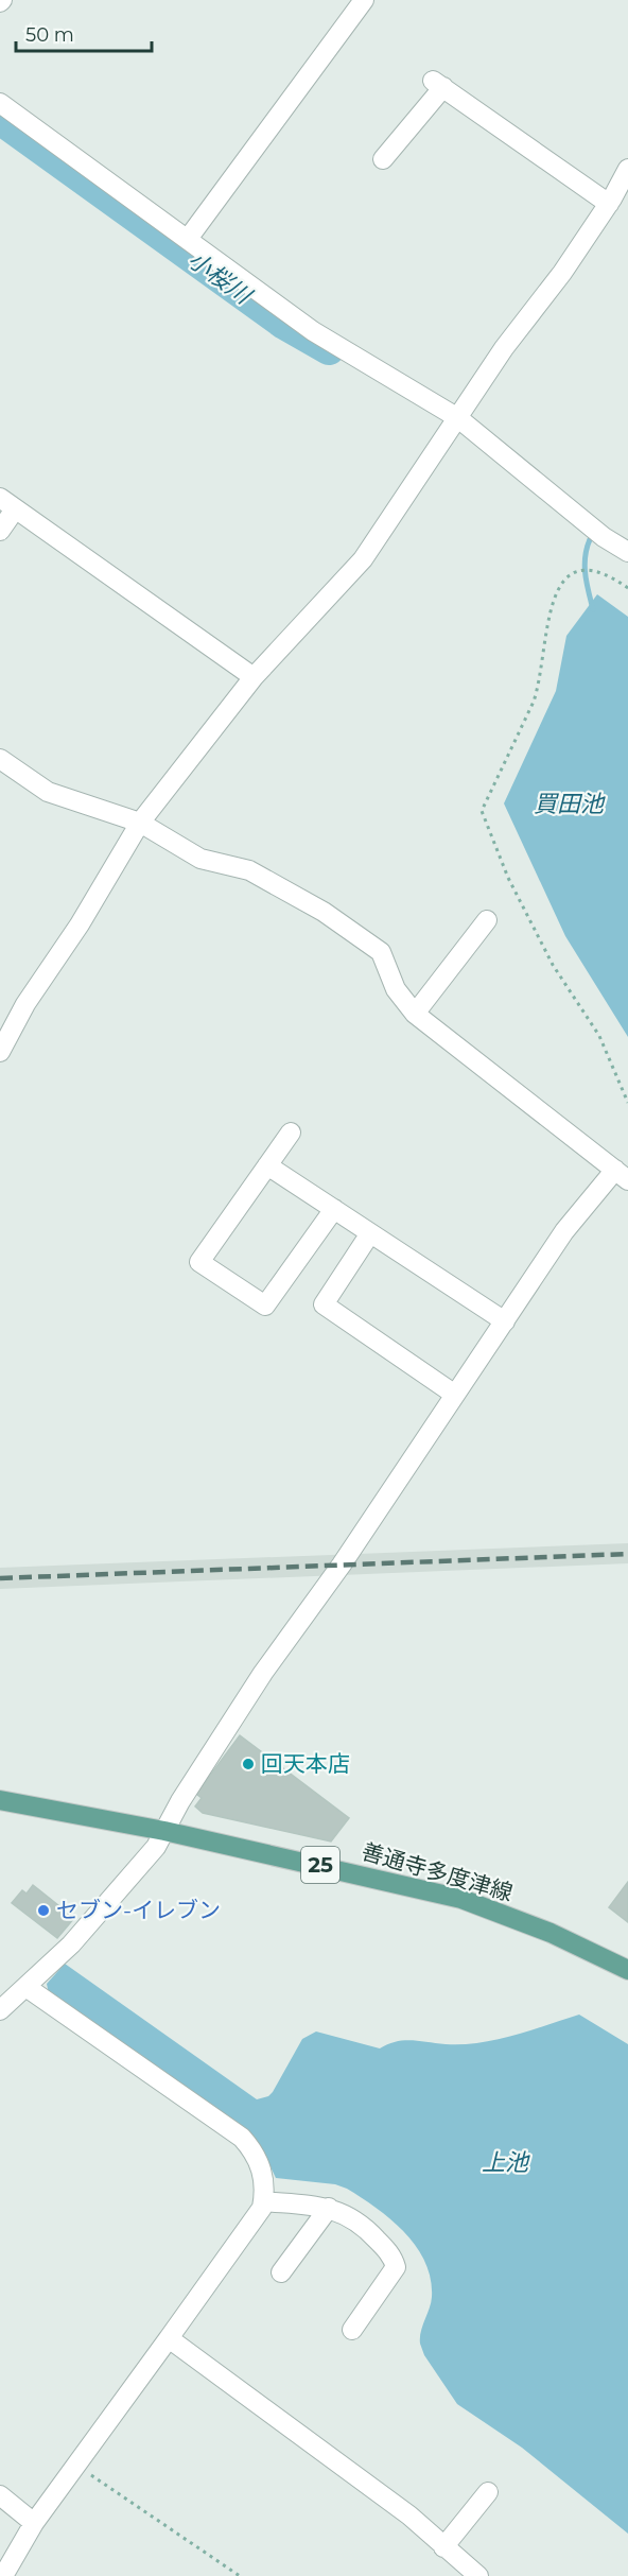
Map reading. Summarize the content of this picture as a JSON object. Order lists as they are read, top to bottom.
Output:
{
  "streets": {
    "main road": ["25", "善通寺多度津線"]
  },
  "water": ["小桜川", "買田池", "上池"],
  "places": ["回天本店", "セブン-イレブン"],
  "scale_bar": "50 m"
}
